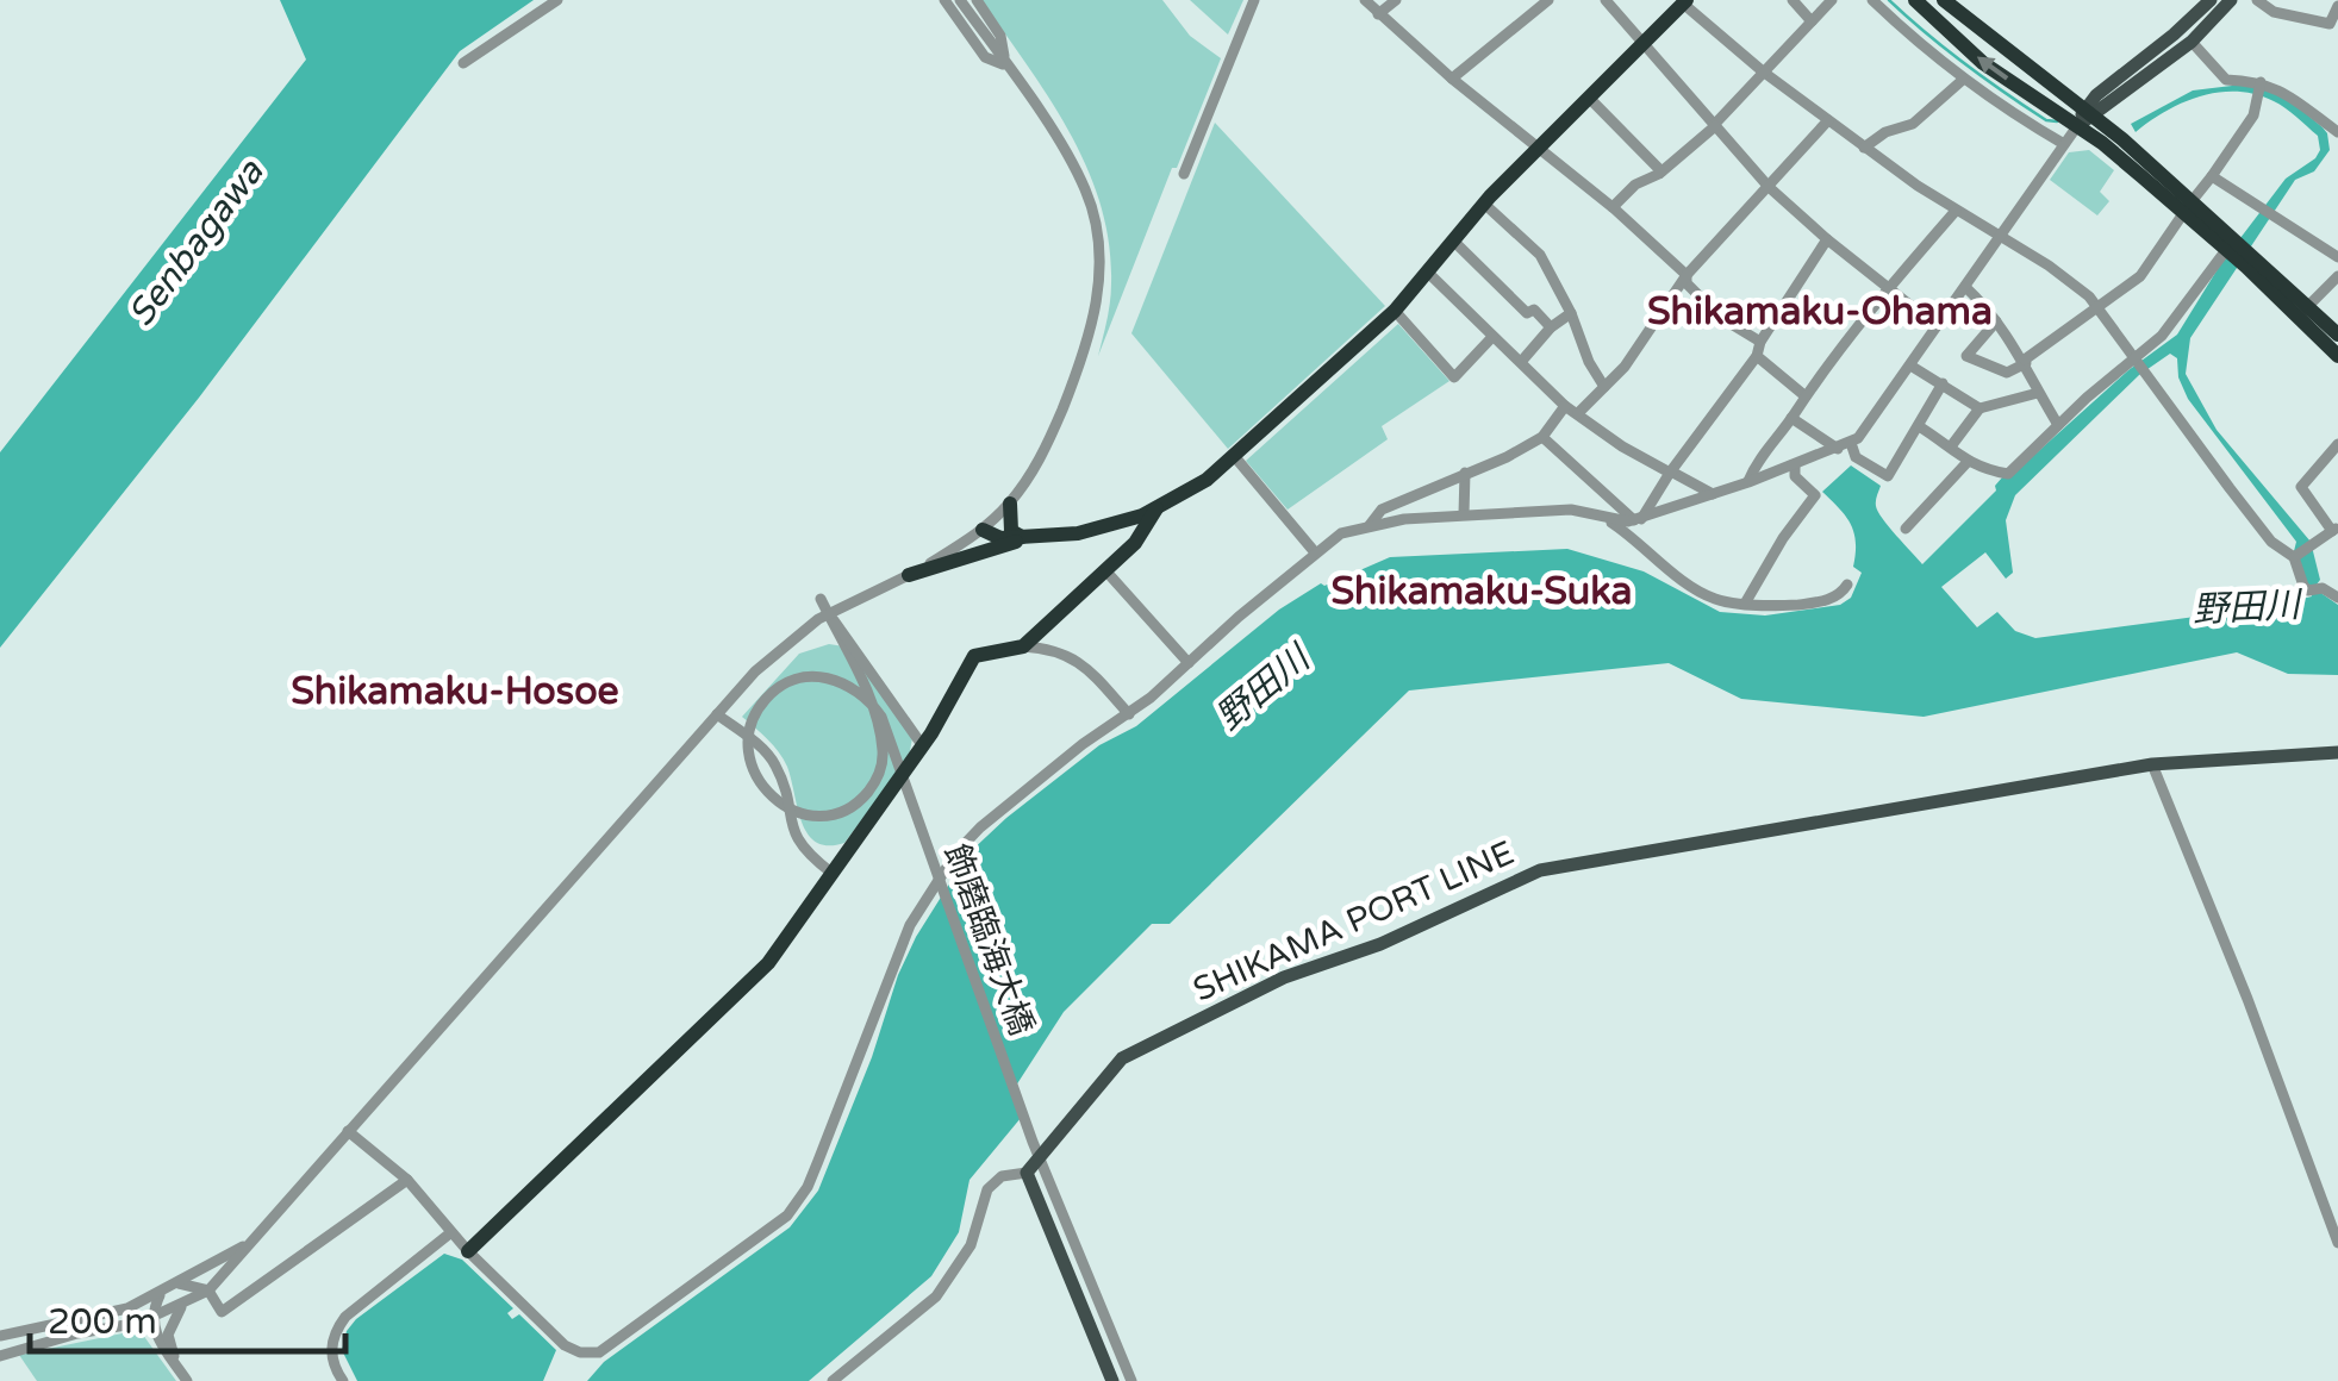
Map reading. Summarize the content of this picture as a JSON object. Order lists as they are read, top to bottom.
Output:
{
  "streets": {
    "main road": ["SHIKAMA PORT LINE"],
    "street": ["飾磨臨海大橋"]
  },
  "districts": ["Shikamaku-Ohama", "Shikamaku-Suka", "Shikamaku-Hosoe"],
  "water": ["Senbagawa", "野田川"],
  "scale_bar": "200 m"
}
